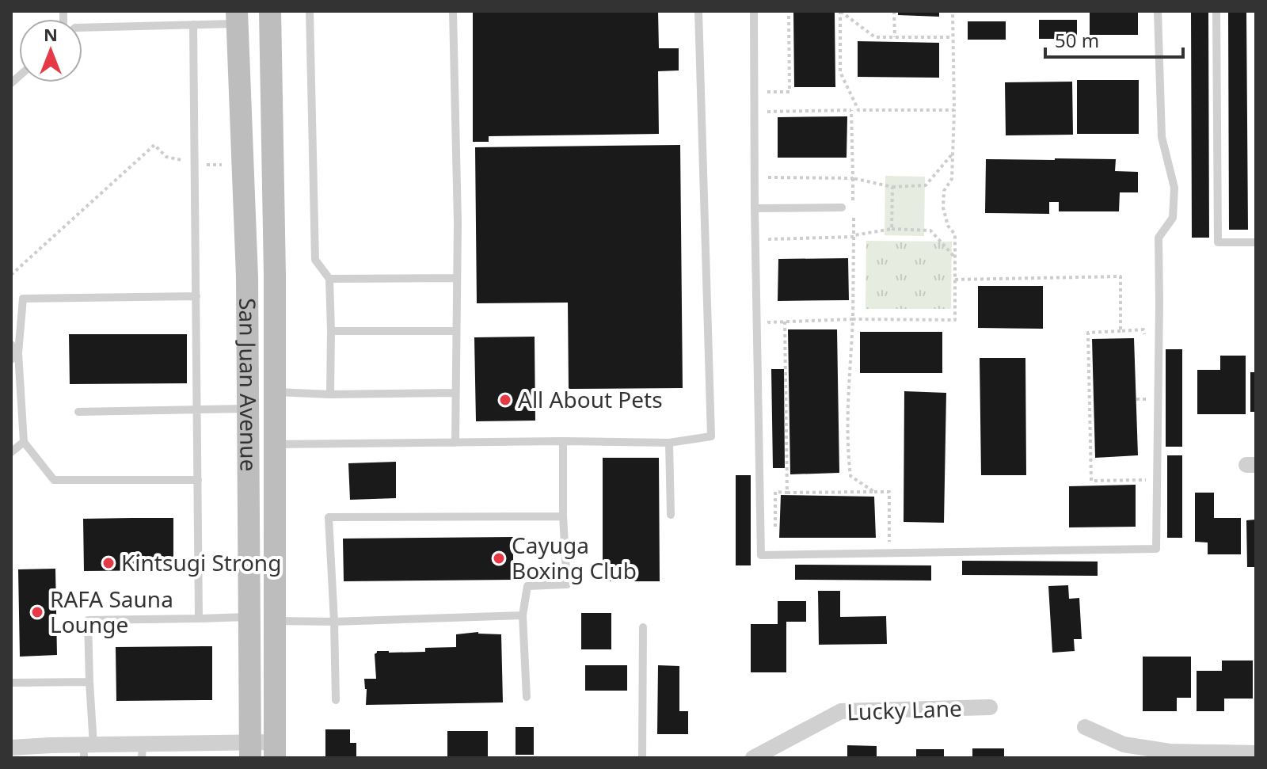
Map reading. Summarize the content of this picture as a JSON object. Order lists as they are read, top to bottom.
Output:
{
  "streets": {
    "main road": ["San Juan Avenue"],
    "street": ["Lucky Lane"]
  },
  "places": [
    "All About Pets",
    "Cayuga Boxing Club",
    "Kintsugi Strong",
    "RAFA Sauna Lounge"
  ],
  "scale_bar": "50 m",
  "north": "top"
}
